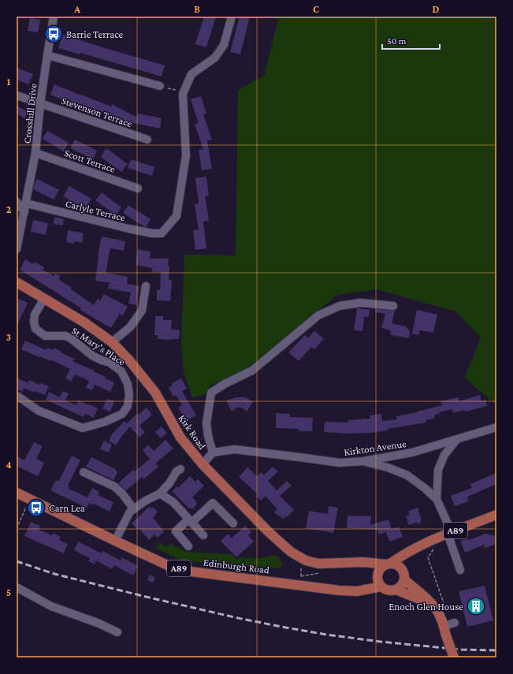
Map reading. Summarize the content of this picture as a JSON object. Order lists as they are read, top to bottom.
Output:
{
  "streets": {
    "main road": ["Kirk Road", "A89", "Edinburgh Road"],
    "street": [
      "Stevenson Terrace",
      "Crosshill Drive",
      "Scott Terrace",
      "Carlyle Terrace",
      "St Mary's Place",
      "Kirkton Avenue"
    ]
  },
  "crossings": [
    ["Stevenson Terrace", "Crosshill Drive"],
    ["Crosshill Drive", "Scott Terrace"],
    ["Crosshill Drive", "Carlyle Terrace"],
    ["St Mary's Place", "Kirk Road"],
    ["Kirk Road", "A89"],
    ["Kirk Road", "Edinburgh Road"],
    ["A89", "Edinburgh Road"]
  ],
  "places": {
    "bus stop": ["Barrie Terrace", "Carn Lea"],
    "building": ["Enoch Glen House"]
  },
  "scale_bar": "50 m",
  "grid": {
    "columns": [
      "A",
      "B",
      "C",
      "D"
    ],
    "rows": [
      "1",
      "2",
      "3",
      "4",
      "5"
    ]
  }
}
